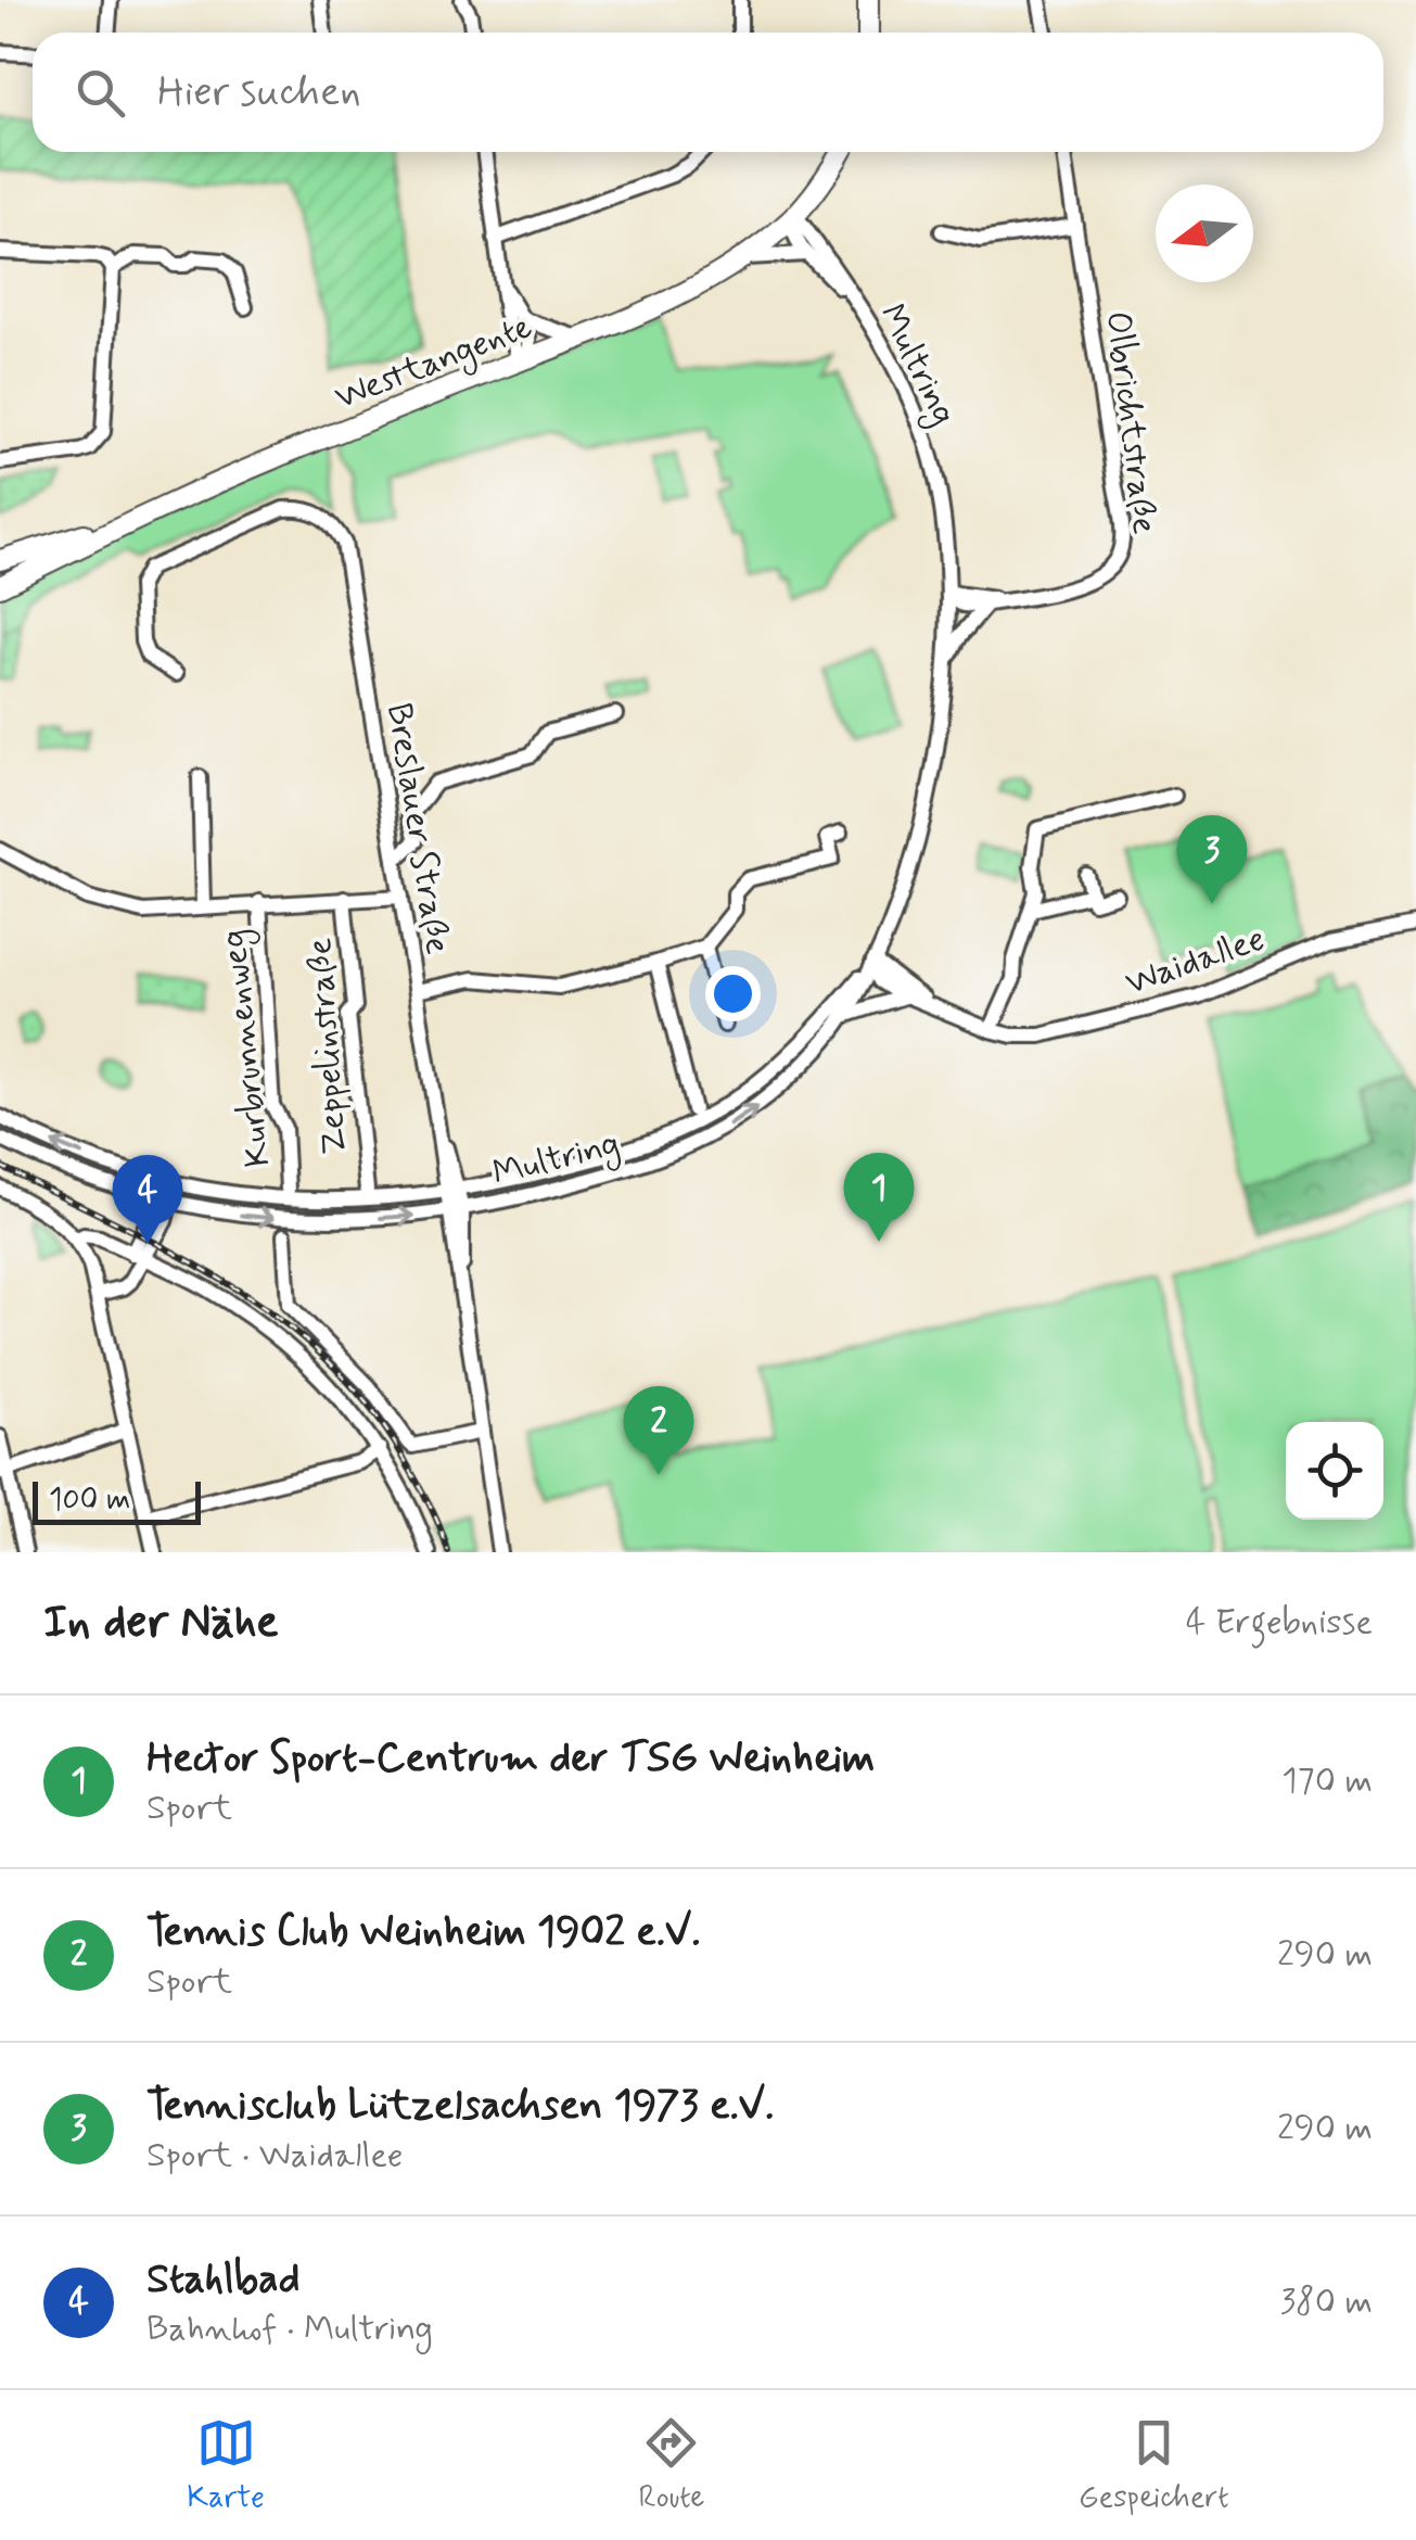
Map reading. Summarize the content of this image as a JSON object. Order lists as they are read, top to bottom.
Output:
{
  "streets": {
    "main road": ["Westtangente"],
    "street": [
      "Multring",
      "Olbrichtstraße",
      "Breslauer Straße",
      "Waidallee",
      "Zeppelinstraße",
      "Kurbrunnenweg"
    ]
  },
  "crossings": [
    ["Westtangente", "Multring"],
    ["Multring", "Olbrichtstraße"],
    ["Multring", "Breslauer Straße"],
    ["Multring", "Waidallee"]
  ],
  "scale_bar": "100 m",
  "north": "left",
  "page": {
    "search": "Hier suchen",
    "pins": [
      "3",
      "1",
      "4",
      "2"
    ],
    "scale": "100 m",
    "heading": ["In der Nähe", "4 Ergebnisse"],
    "list": [
      {
        "mark": "1",
        "name": "Hector Sport-Centrum der TSG Weinheim",
        "note": "Sport",
        "value": "170 m"
      },
      {
        "mark": "2",
        "name": "Tennis Club Weinheim 1902 e.V.",
        "note": "Sport",
        "value": "290 m"
      },
      {
        "mark": "3",
        "name": "Tennisclub Lützelsachsen 1973 e.V.",
        "note": "Sport · Waidallee",
        "value": "290 m"
      },
      {
        "mark": "4",
        "name": "Stahlbad",
        "note": "Bahnhof · Multring",
        "value": "380 m"
      }
    ],
    "nav": ["Karte", "Route", "Gespeichert"]
  }
}
